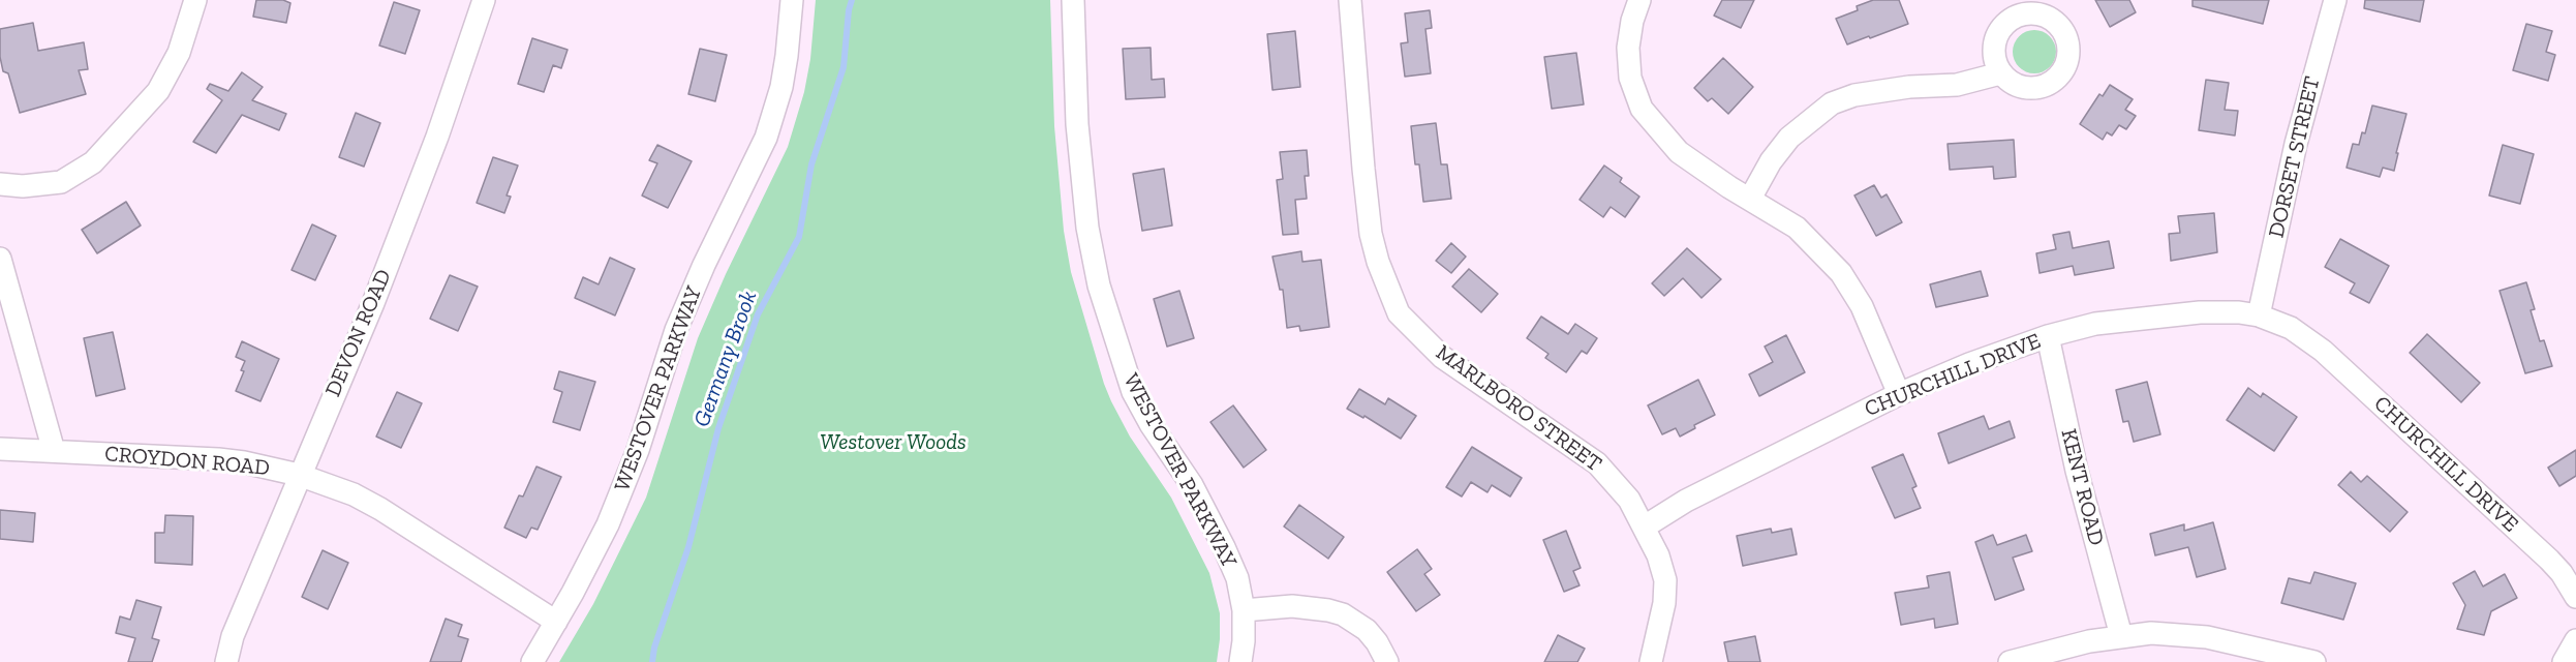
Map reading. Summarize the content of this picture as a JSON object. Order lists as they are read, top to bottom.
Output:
{
  "streets": {
    "street": [
      "DORSET STREET",
      "DEVON ROAD",
      "CHURCHILL DRIVE",
      "WESTOVER PARKWAY",
      "MARLBORO STREET",
      "CROYDON ROAD",
      "KENT ROAD"
    ]
  },
  "crossings": [
    ["DORSET STREET", "CHURCHILL DRIVE"],
    ["DEVON ROAD", "CROYDON ROAD"],
    ["CHURCHILL DRIVE", "MARLBORO STREET"],
    ["CHURCHILL DRIVE", "KENT ROAD"],
    ["WESTOVER PARKWAY", "CROYDON ROAD"]
  ],
  "water": ["Germany Brook"],
  "parks": ["Westover Woods"]
}
